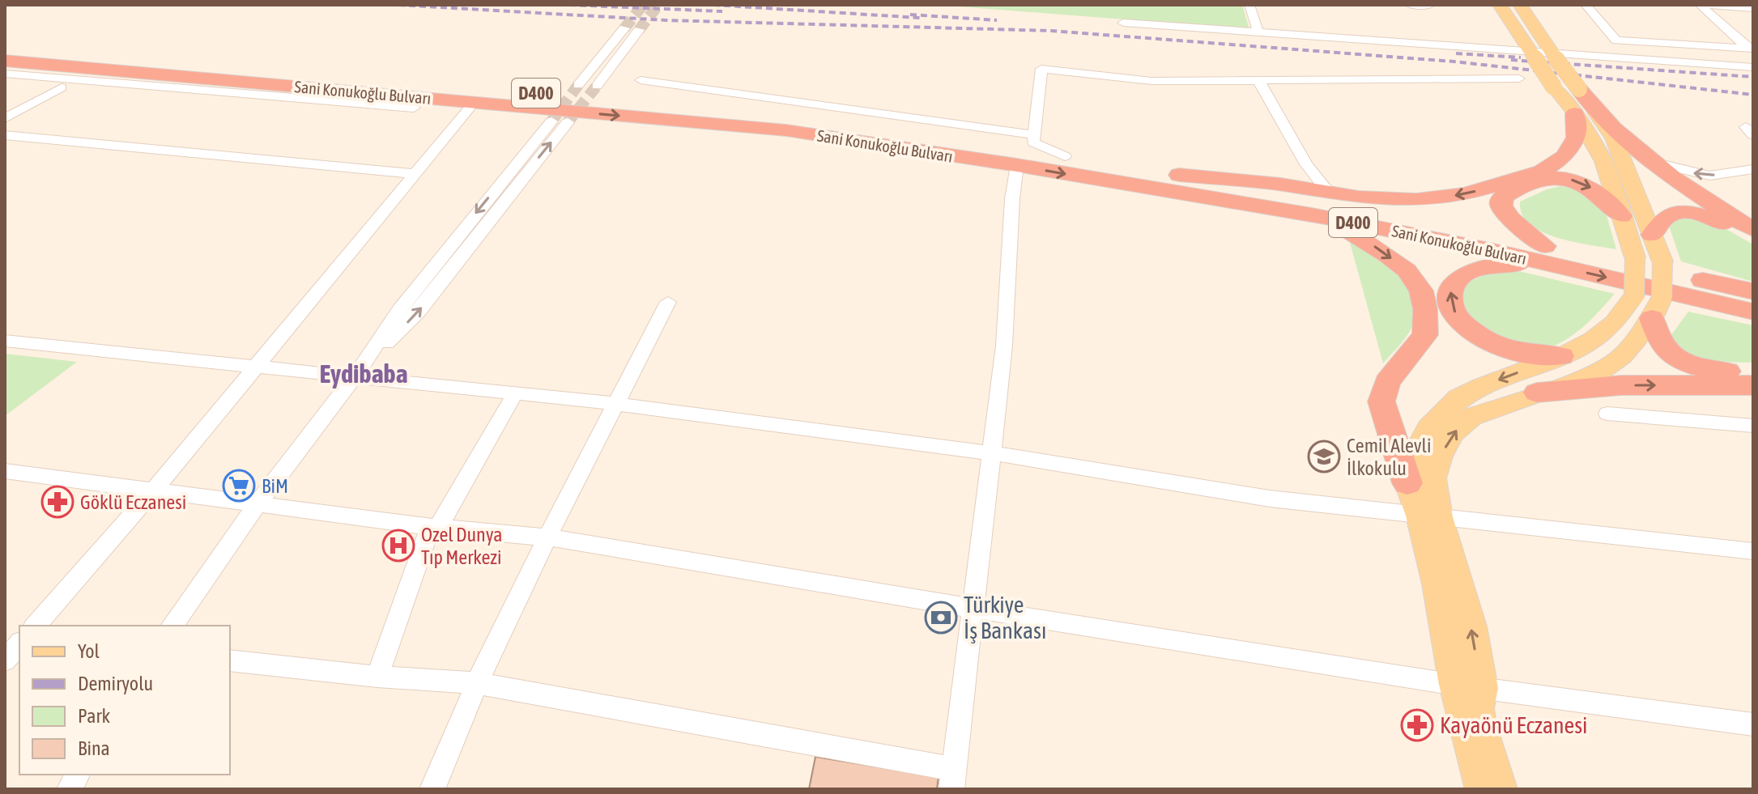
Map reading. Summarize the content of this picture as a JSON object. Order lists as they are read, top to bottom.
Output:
{
  "streets": {
    "highway": ["Sani Konukoğlu Bulvarı", "D400"]
  },
  "districts": ["Eydibaba"],
  "places": {
    "school or university": ["Cemil Alevli İlkokulu"],
    "supermarket": ["BiM"],
    "pharmacy": ["Göklü Eczanesi", "Kayaönü Eczanesi"],
    "hospital": ["Ozel Dunya Tıp Merkezi"],
    "bank": ["Türkiye İş Bankası"]
  },
  "legend": [
    "Yol",
    "Demiryolu",
    "Park",
    "Bina"
  ]
}
